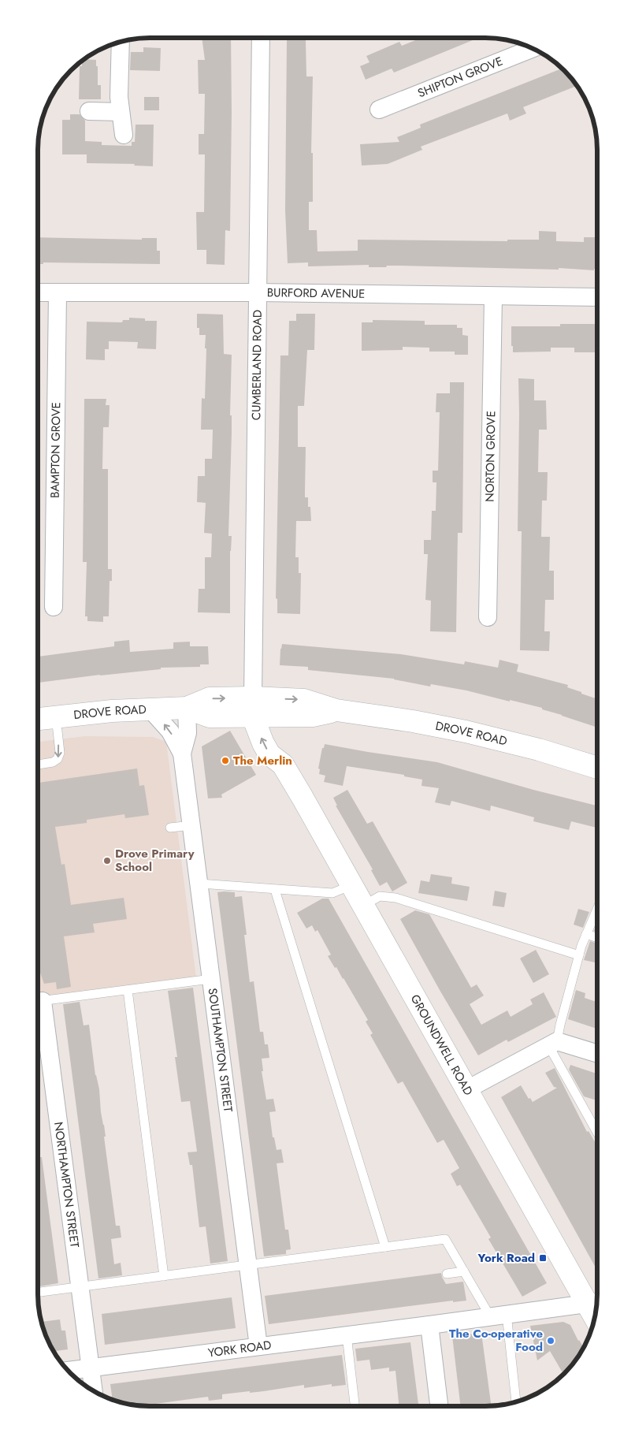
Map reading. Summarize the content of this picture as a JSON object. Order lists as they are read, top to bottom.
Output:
{
  "streets": {
    "street": [
      "SHIPTON GROVE",
      "BURFORD AVENUE",
      "CUMBERLAND ROAD",
      "BAMPTON GROVE",
      "NORTON GROVE",
      "DROVE ROAD",
      "GROUNDWELL ROAD",
      "SOUTHAMPTON STREET",
      "NORTHAMPTON STREET",
      "YORK ROAD"
    ]
  },
  "crossings": [
    ["BURFORD AVENUE", "CUMBERLAND ROAD"],
    ["BURFORD AVENUE", "BAMPTON GROVE"],
    ["BURFORD AVENUE", "NORTON GROVE"],
    ["CUMBERLAND ROAD", "DROVE ROAD"],
    ["CUMBERLAND ROAD", "GROUNDWELL ROAD"],
    ["DROVE ROAD", "GROUNDWELL ROAD"],
    ["DROVE ROAD", "SOUTHAMPTON STREET"],
    ["GROUNDWELL ROAD", "YORK ROAD"],
    ["SOUTHAMPTON STREET", "YORK ROAD"],
    ["NORTHAMPTON STREET", "YORK ROAD"]
  ],
  "places": {
    "other": ["The Merlin", "Drove Primary School", "The Co-operative Food"],
    "transit": ["York Road"]
  }
}
